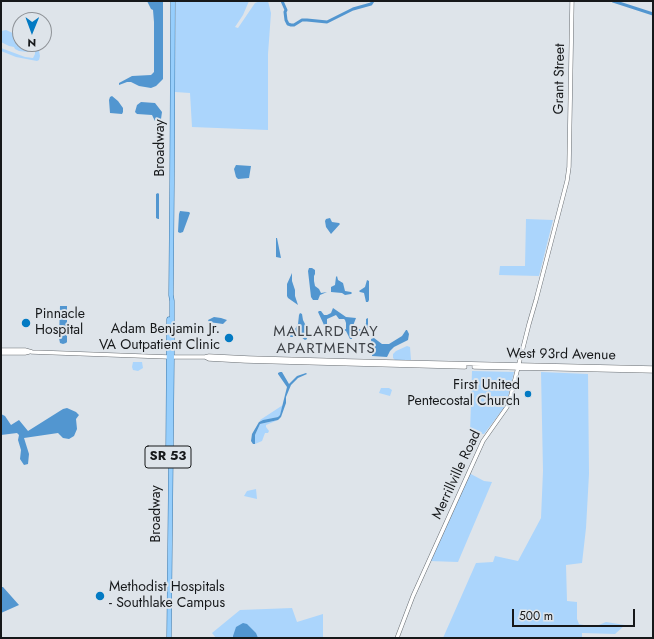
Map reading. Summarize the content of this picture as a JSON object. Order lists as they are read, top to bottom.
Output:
{
  "streets": {
    "main road": ["Broadway", "SR 53"],
    "street": ["Grant Street", "West 93rd Avenue", "Merrillville Road"]
  },
  "crossings": [
    ["Grant Street", "Merrillville Road"],
    ["Broadway", "West 93rd Avenue"],
    ["West 93rd Avenue", "Merrillville Road"]
  ],
  "districts": ["MALLARD BAY APARTMENTS"],
  "places": [
    "Pinnacle Hospital",
    "Adam Benjamin Jr. VA Outpatient Clinic",
    "First United Pentecostal Church",
    "Methodist Hospitals - Southlake Campus"
  ],
  "scale_bar": "500 m",
  "north": "bottom"
}
